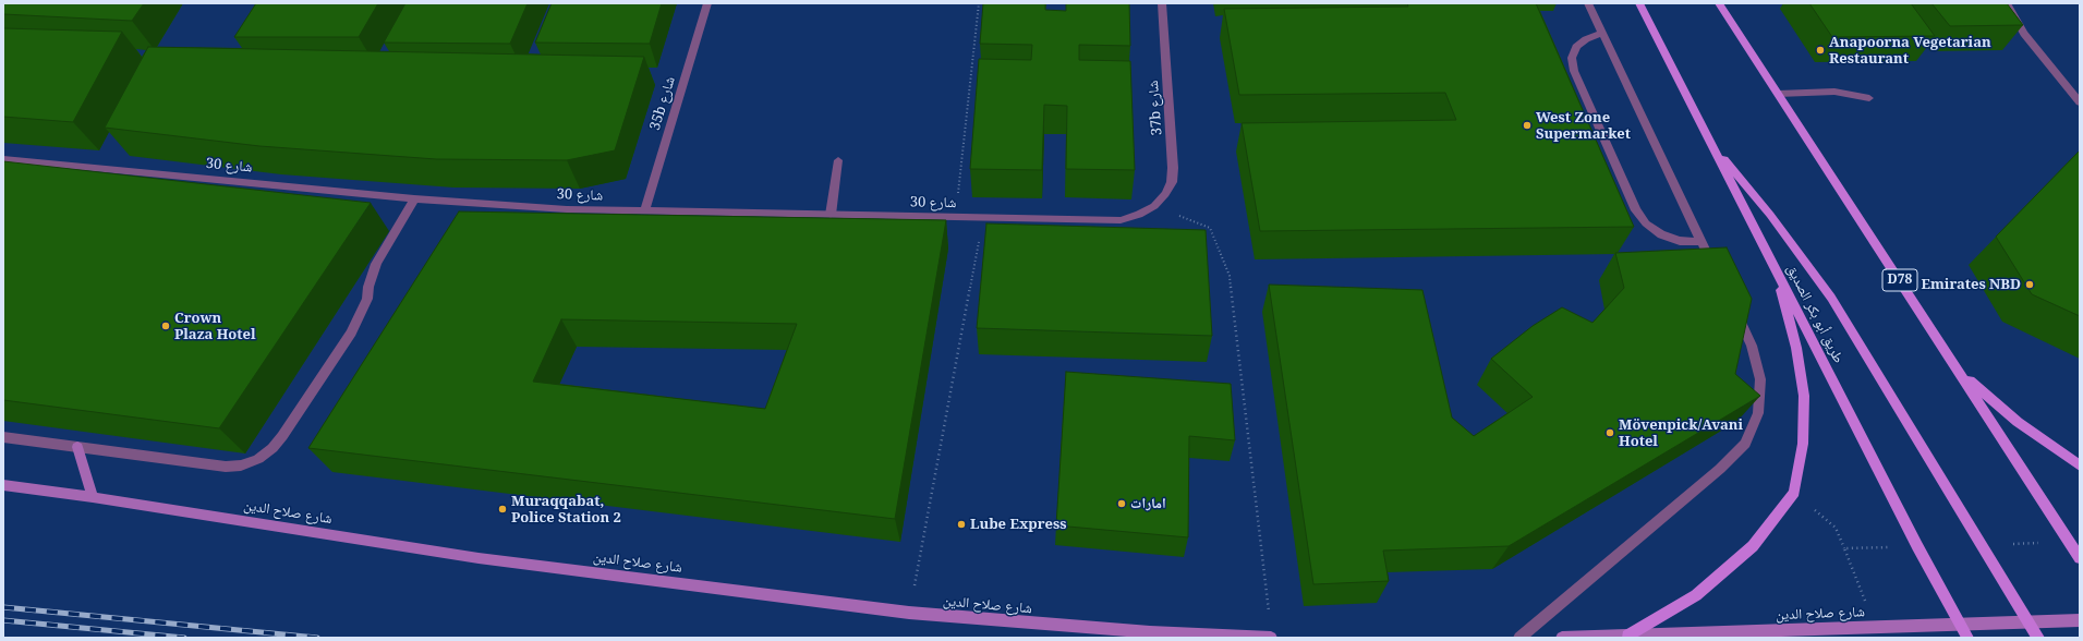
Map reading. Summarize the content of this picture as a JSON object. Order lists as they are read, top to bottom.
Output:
{
  "streets": {
    "main road": ["D78", "طريق أبو بكر الصديق", "شارع صلاح الدين"],
    "street": ["35b شارع", "37b شارع", "شارع 30"]
  },
  "crossings": [
    ["35b شارع", "شارع 30"],
    ["37b شارع", "شارع 30"],
    ["طريق أبو بكر الصديق", "شارع صلاح الدين"]
  ],
  "places": [
    "Anapoorna Vegetarian Restaurant",
    "West Zone Supermarket",
    "Emirates NBD",
    "Crown Plaza Hotel",
    "Mövenpick/Avani Hotel",
    "امارات",
    "Muraqqabat, Police Station 2",
    "Lube Express"
  ]
}
